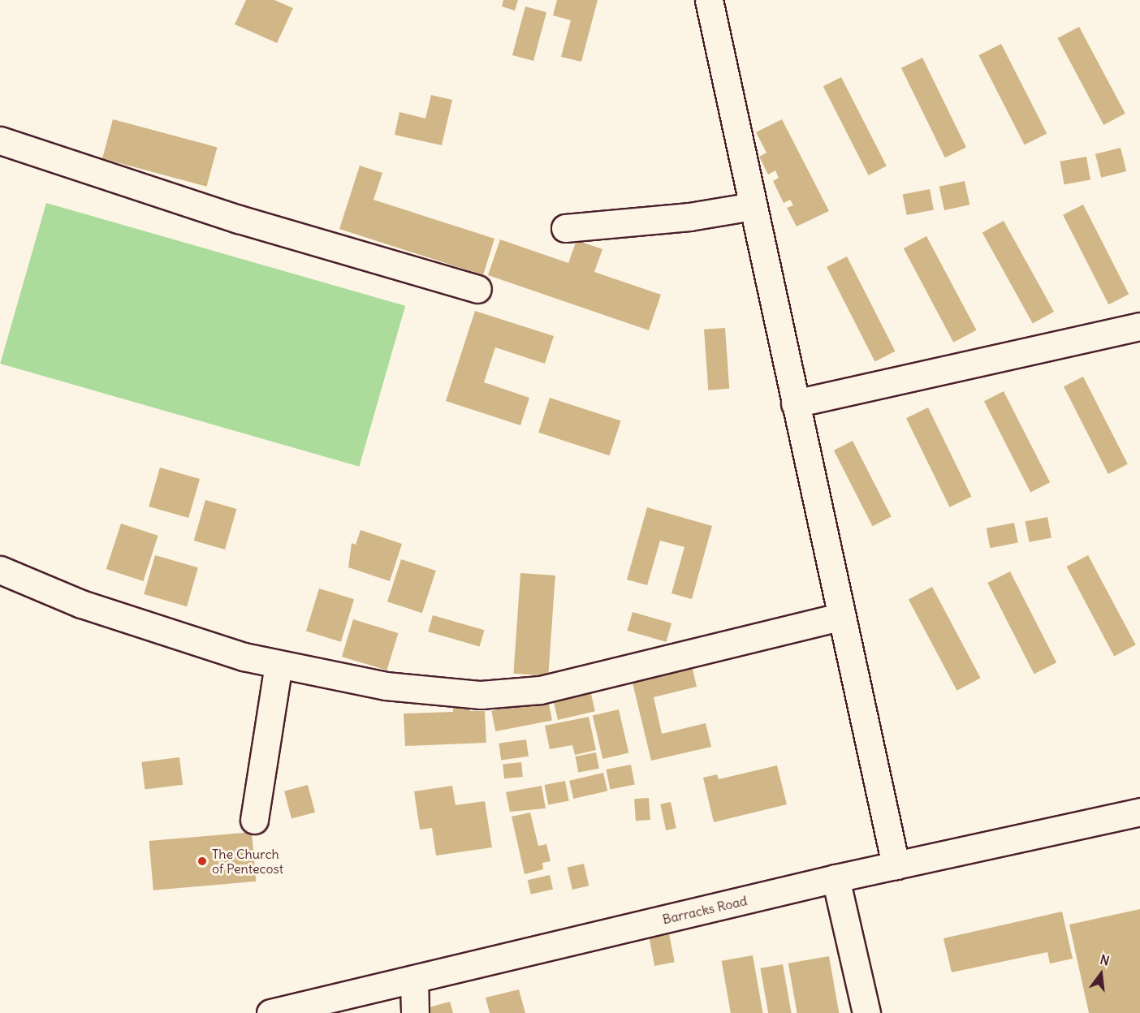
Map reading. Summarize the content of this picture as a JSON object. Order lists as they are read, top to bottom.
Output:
{
  "streets": {
    "street": ["Barracks Road"]
  },
  "places": ["The Church of Pentecost"],
  "north": "top"
}
